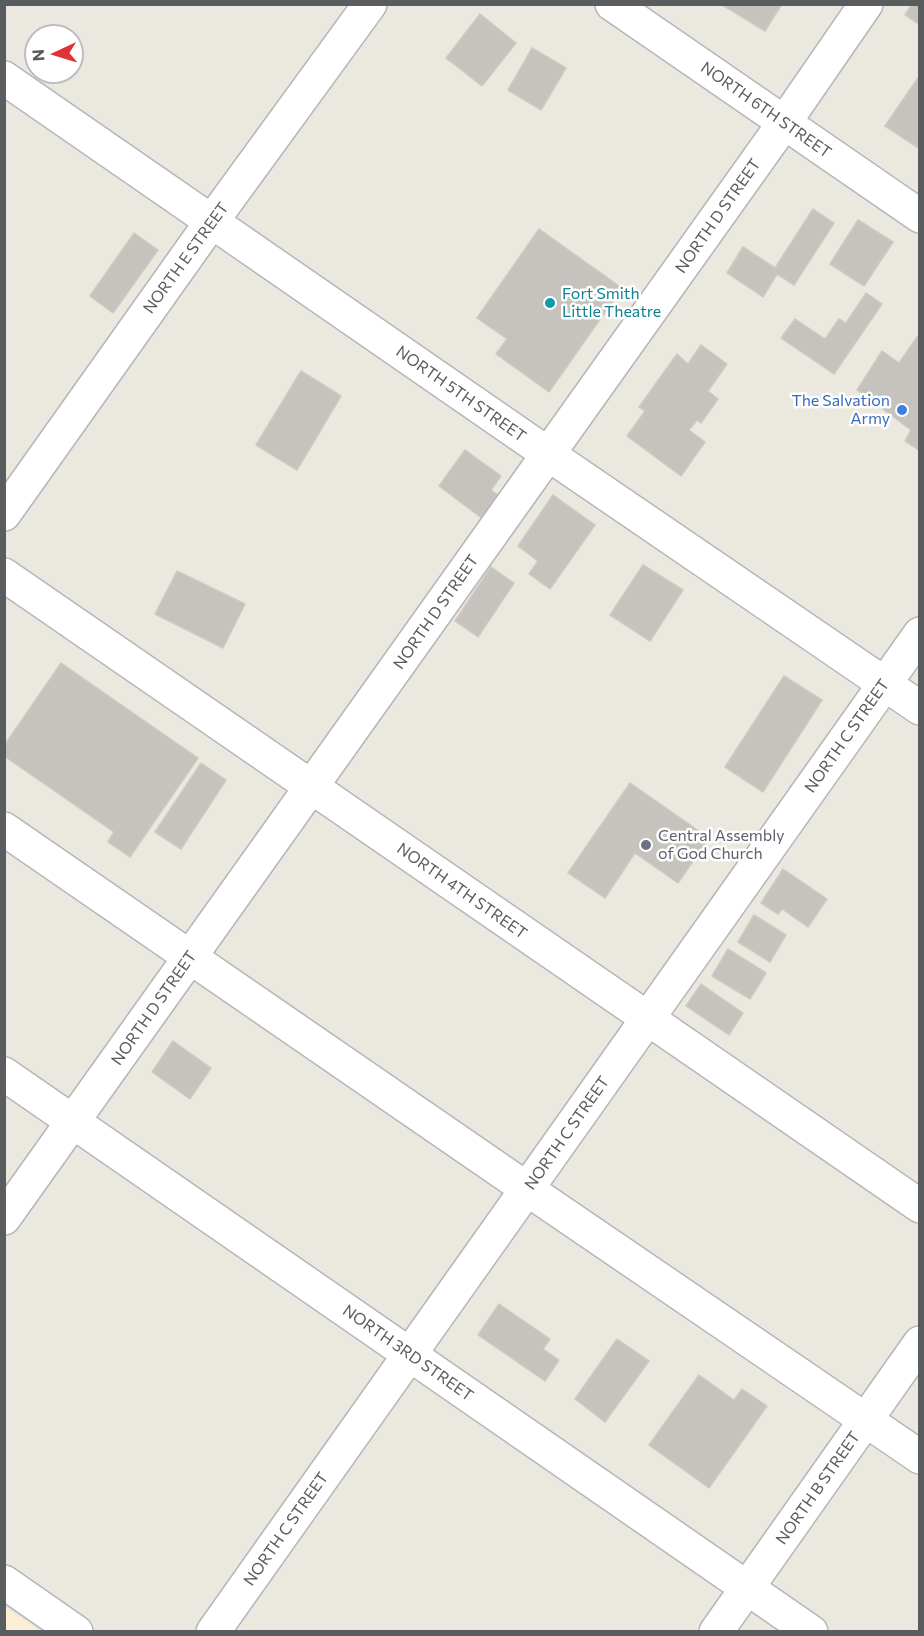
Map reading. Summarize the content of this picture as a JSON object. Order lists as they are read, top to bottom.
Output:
{
  "streets": {
    "street": [
      "NORTH 6TH STREET",
      "NORTH D STREET",
      "NORTH E STREET",
      "NORTH 5TH STREET",
      "NORTH C STREET",
      "NORTH 4TH STREET",
      "NORTH 3RD STREET",
      "NORTH B STREET"
    ]
  },
  "crossings": [
    ["NORTH 6TH STREET", "NORTH D STREET"],
    ["NORTH D STREET", "NORTH 5TH STREET"],
    ["NORTH D STREET", "NORTH 4TH STREET"],
    ["NORTH D STREET", "NORTH 3RD STREET"],
    ["NORTH E STREET", "NORTH 5TH STREET"],
    ["NORTH 5TH STREET", "NORTH C STREET"],
    ["NORTH C STREET", "NORTH 4TH STREET"],
    ["NORTH C STREET", "NORTH 3RD STREET"],
    ["NORTH 3RD STREET", "NORTH B STREET"]
  ],
  "places": ["Fort Smith Little Theatre", "The Salvation Army", "Central Assembly of God Church"],
  "north": "left"
}
